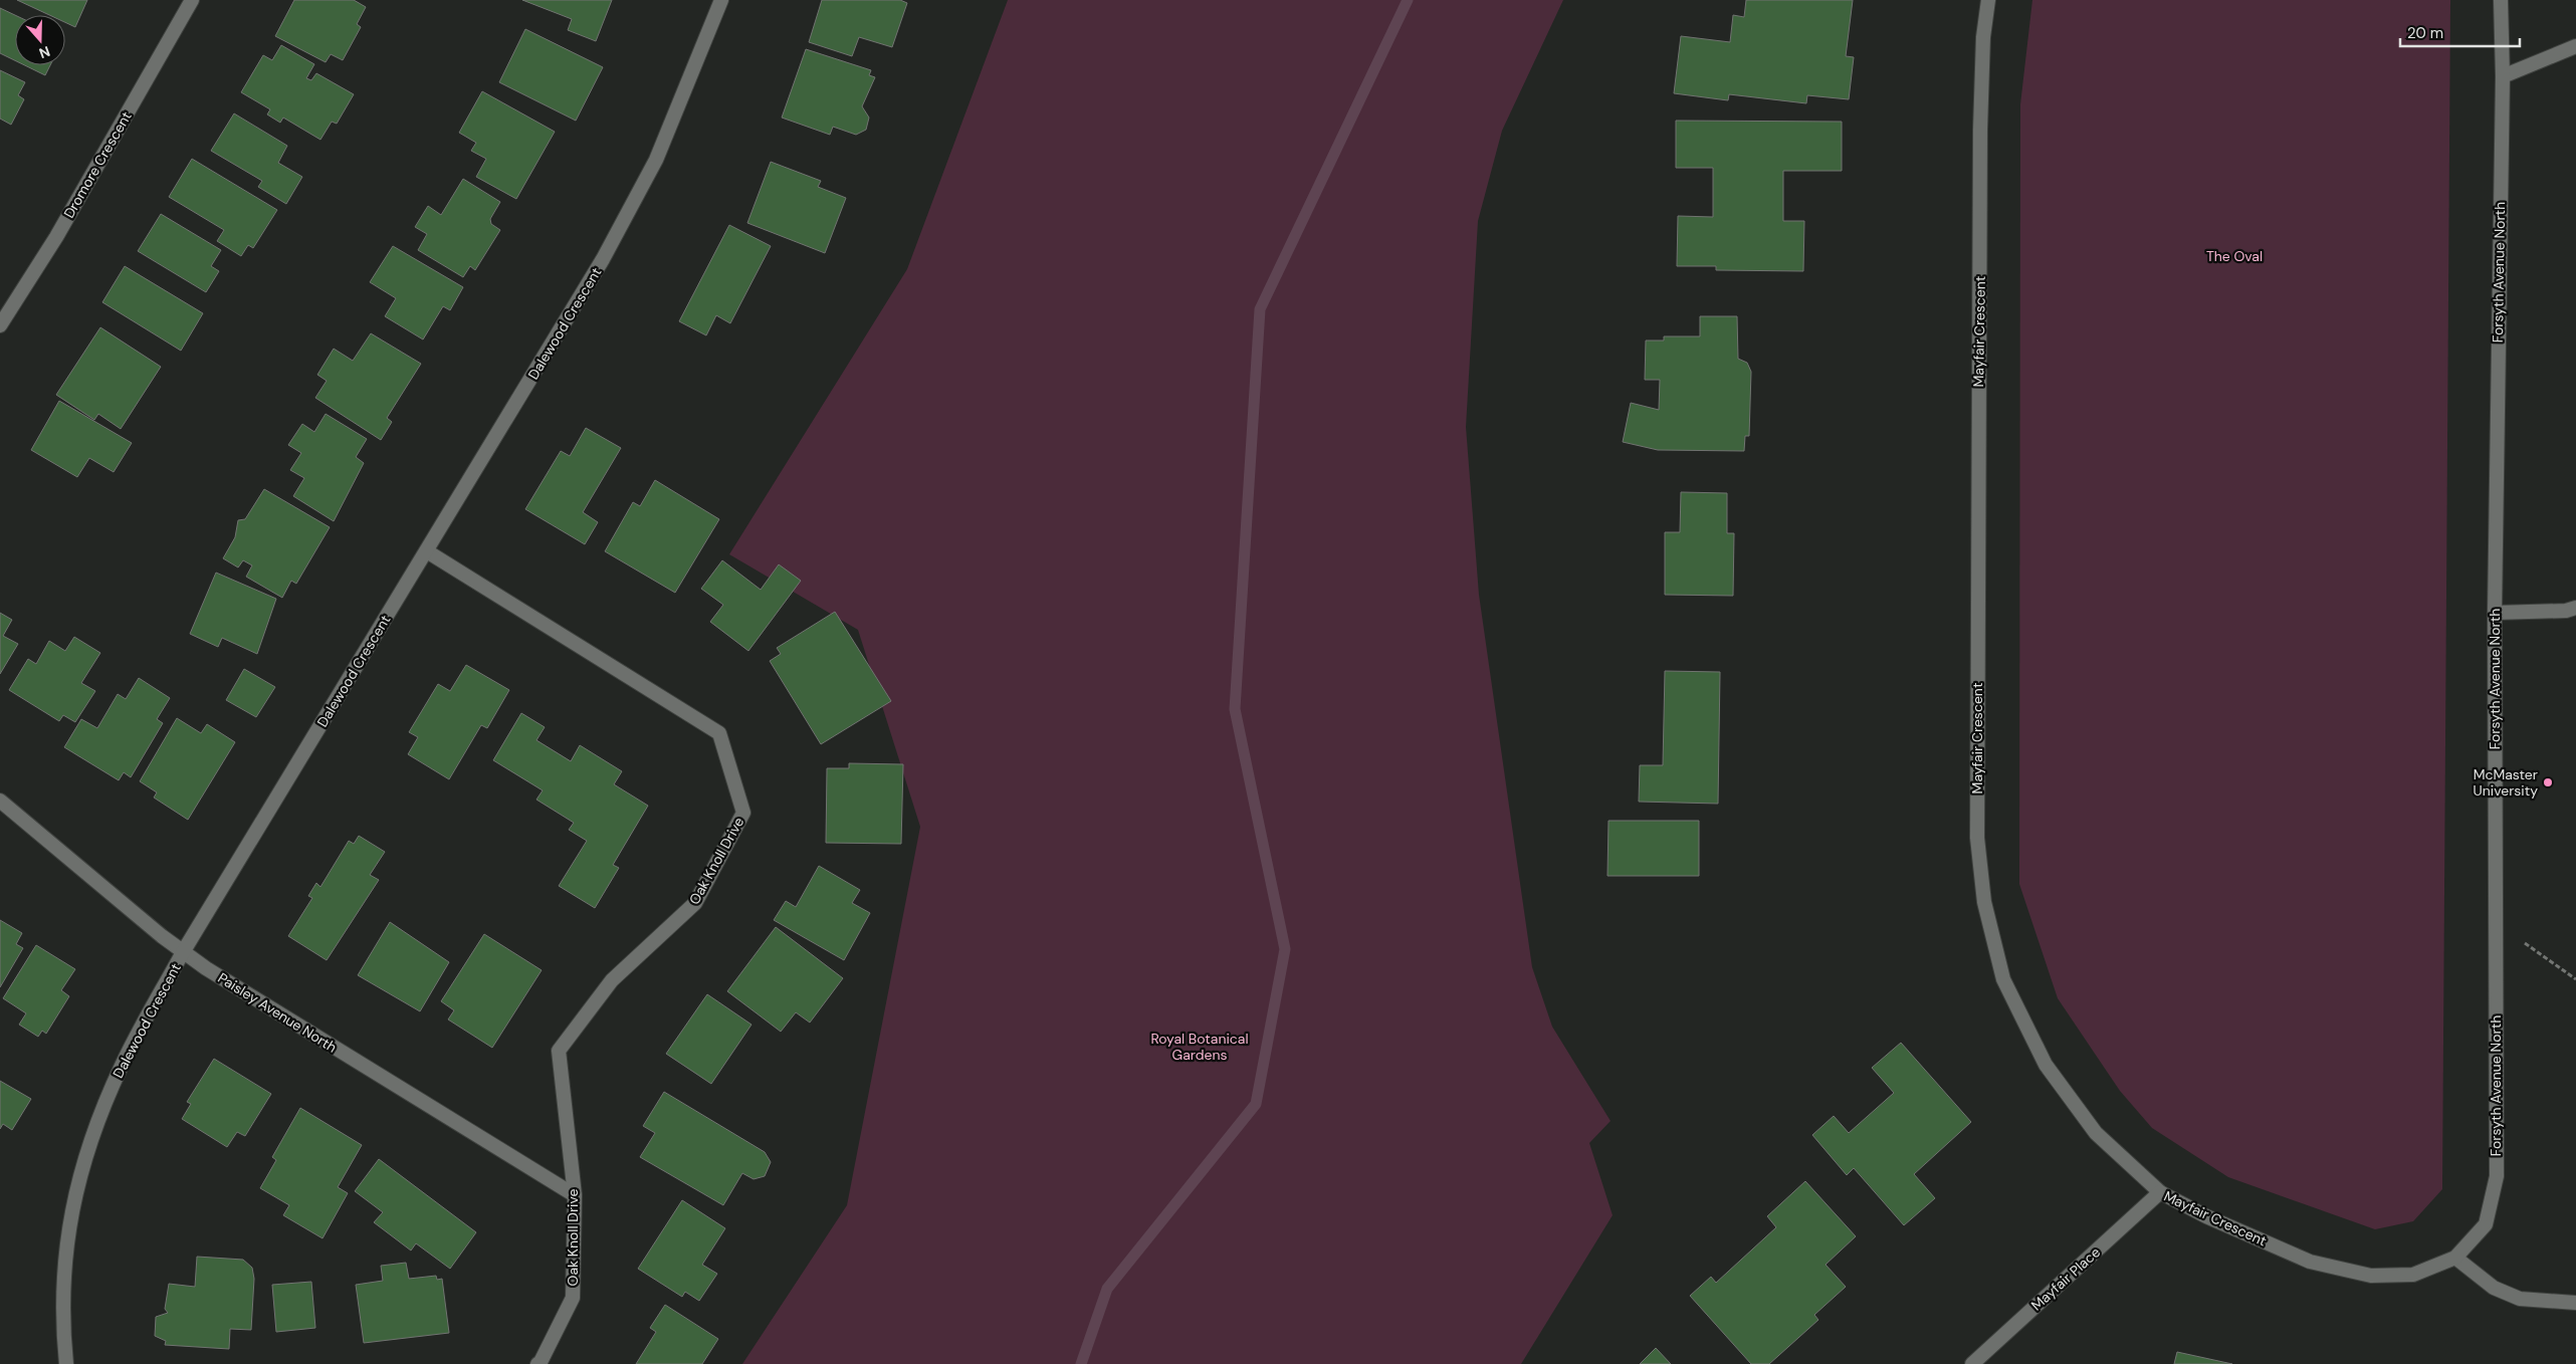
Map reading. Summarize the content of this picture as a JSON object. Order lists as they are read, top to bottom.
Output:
{
  "streets": {
    "street": [
      "Dromore Crescent",
      "Forsyth Avenue North",
      "Dalewood Crescent",
      "Mayfair Crescent",
      "Oak Knoll Drive",
      "Paisley Avenue North",
      "Mayfair Place"
    ]
  },
  "crossings": [
    ["Forsyth Avenue North", "Mayfair Crescent"],
    ["Dalewood Crescent", "Oak Knoll Drive"],
    ["Dalewood Crescent", "Paisley Avenue North"],
    ["Mayfair Crescent", "Mayfair Place"],
    ["Oak Knoll Drive", "Paisley Avenue North"]
  ],
  "parks": ["The Oval", "Royal Botanical Gardens"],
  "places": ["McMaster University"],
  "scale_bar": "20 m",
  "north": "bottom"
}
